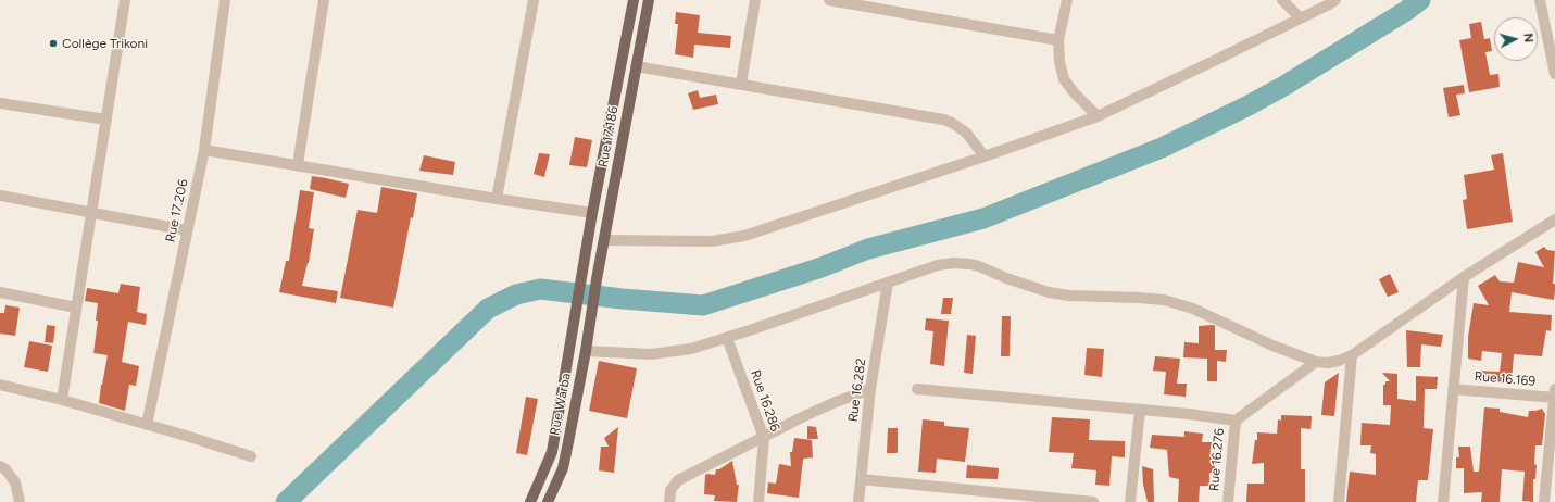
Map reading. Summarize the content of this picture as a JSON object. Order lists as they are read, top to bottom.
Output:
{
  "streets": {
    "main road": ["Rue 17.186", "Rue Warba"],
    "street": [
      "Rue 17.206",
      "Rue 16.169",
      "Rue 16.282",
      "Rue 16.286",
      "Rue 16.276"
    ]
  },
  "crossings": [
    ["Rue 17.186", "Rue Warba"]
  ],
  "places": ["Collège Trikoni"],
  "north": "right"
}
